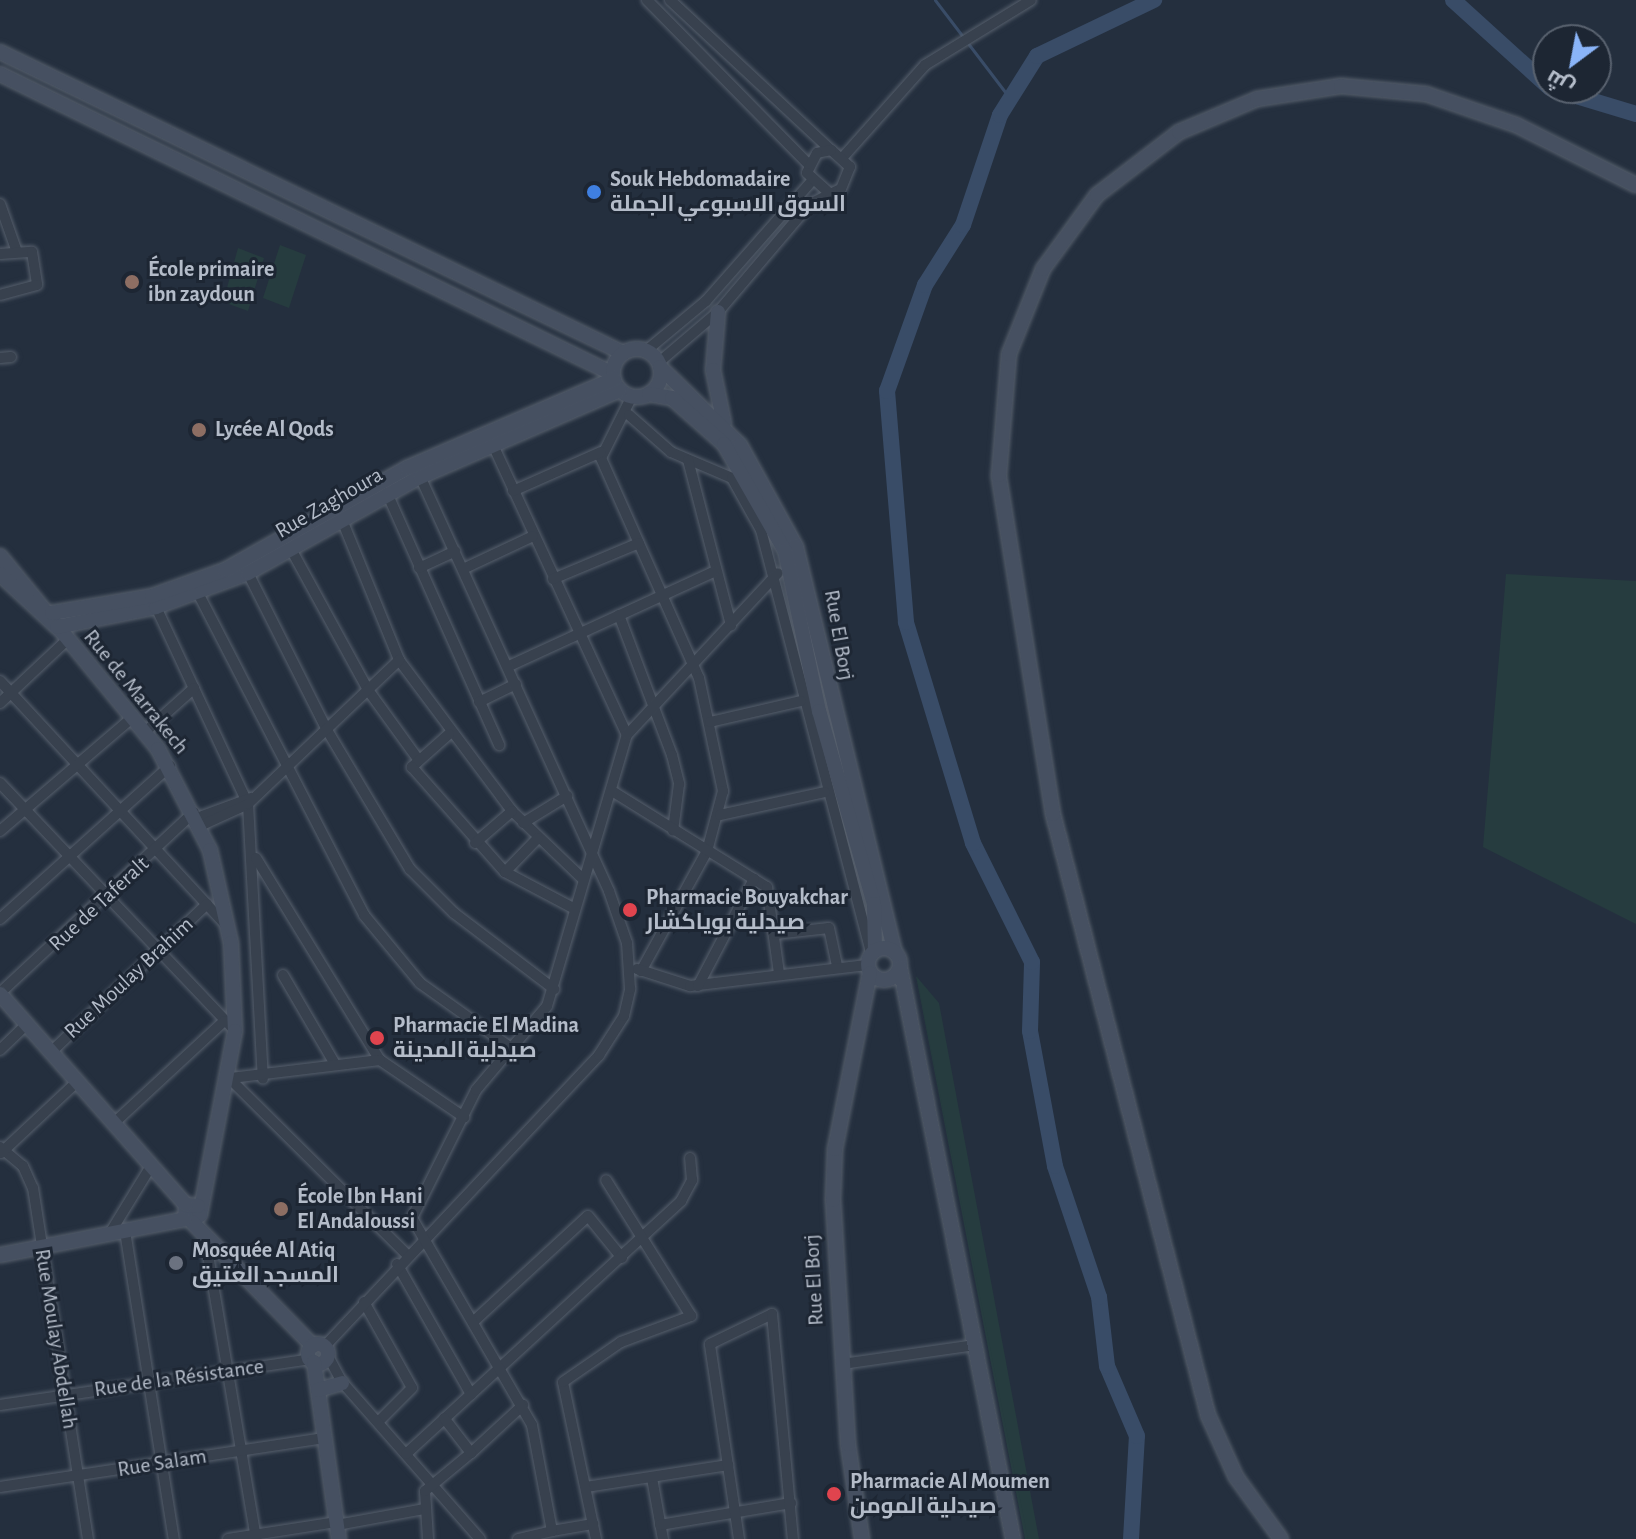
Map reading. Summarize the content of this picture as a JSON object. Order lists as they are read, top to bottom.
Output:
{
  "streets": {
    "street": [
      "Rue Zaghoura",
      "Rue El Borj",
      "Rue de Marrakech",
      "Rue de Taferalt",
      "Rue Moulay Brahim",
      "Rue Moulay Abdellah",
      "Rue de la Résistance",
      "Rue Salam"
    ]
  },
  "crossings": [
    ["Rue Zaghoura", "Rue de Marrakech"],
    ["Rue de Marrakech", "Rue de Taferalt"],
    ["Rue Moulay Abdellah", "Rue de la Résistance"],
    ["Rue Moulay Abdellah", "Rue Salam"]
  ],
  "places": [
    "Souk Hebdomadaire السوق الاسبوعي الجملة",
    "École primaire ibn zaydoun",
    "Lycée Al Qods",
    "Pharmacie Bouyakchar صيدلية بوياكشار",
    "Pharmacie El Madina صيدلية المدينة",
    "École Ibn Hani El Andaloussi",
    "Mosquée Al Atiq المسجد العتيق",
    "Pharmacie Al Moumen صيدلية المومن"
  ],
  "north": "bottom left"
}
